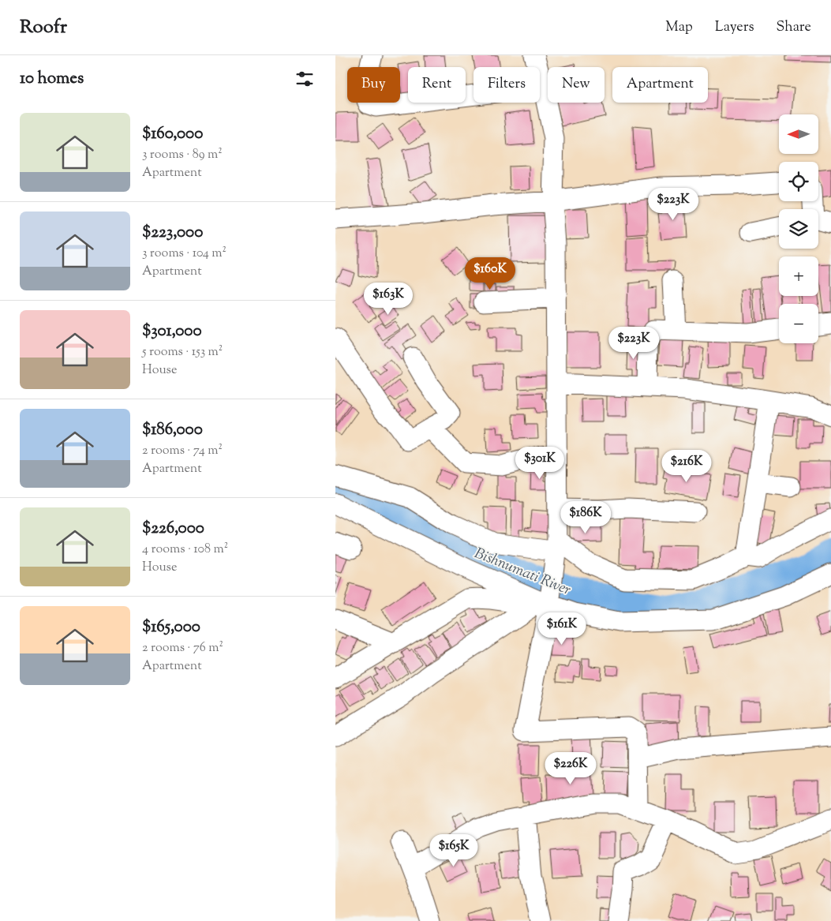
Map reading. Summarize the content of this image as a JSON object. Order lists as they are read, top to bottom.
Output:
{
  "water": ["Bishnumati River"],
  "north": "left",
  "page": {
    "header": "Roofr",
    "nav": ["Map", "Layers", "Share"],
    "heading": "10 homes",
    "chip": [
      "Buy",
      "Rent",
      "Filters",
      "New",
      "Apartment"
    ],
    "list": [
      {
        "name": "$160,000",
        "note": "3 rooms · 89 m² · Apartment"
      },
      {
        "name": "$223,000",
        "note": "3 rooms · 104 m² · Apartment"
      },
      {
        "name": "$301,000",
        "note": "5 rooms · 153 m² · House"
      },
      {
        "name": "$186,000",
        "note": "2 rooms · 74 m² · Apartment"
      },
      {
        "name": "$226,000",
        "note": "4 rooms · 108 m² · House"
      },
      {
        "name": "$165,000",
        "note": "2 rooms · 76 m² · Apartment"
      }
    ],
    "map_buttons": ["+", "−"],
    "price": [
      "$223K",
      "$160K",
      "$163K",
      "$223K",
      "$301K",
      "$216K",
      "$186K",
      "$161K",
      "$226K",
      "$165K"
    ]
  }
}
